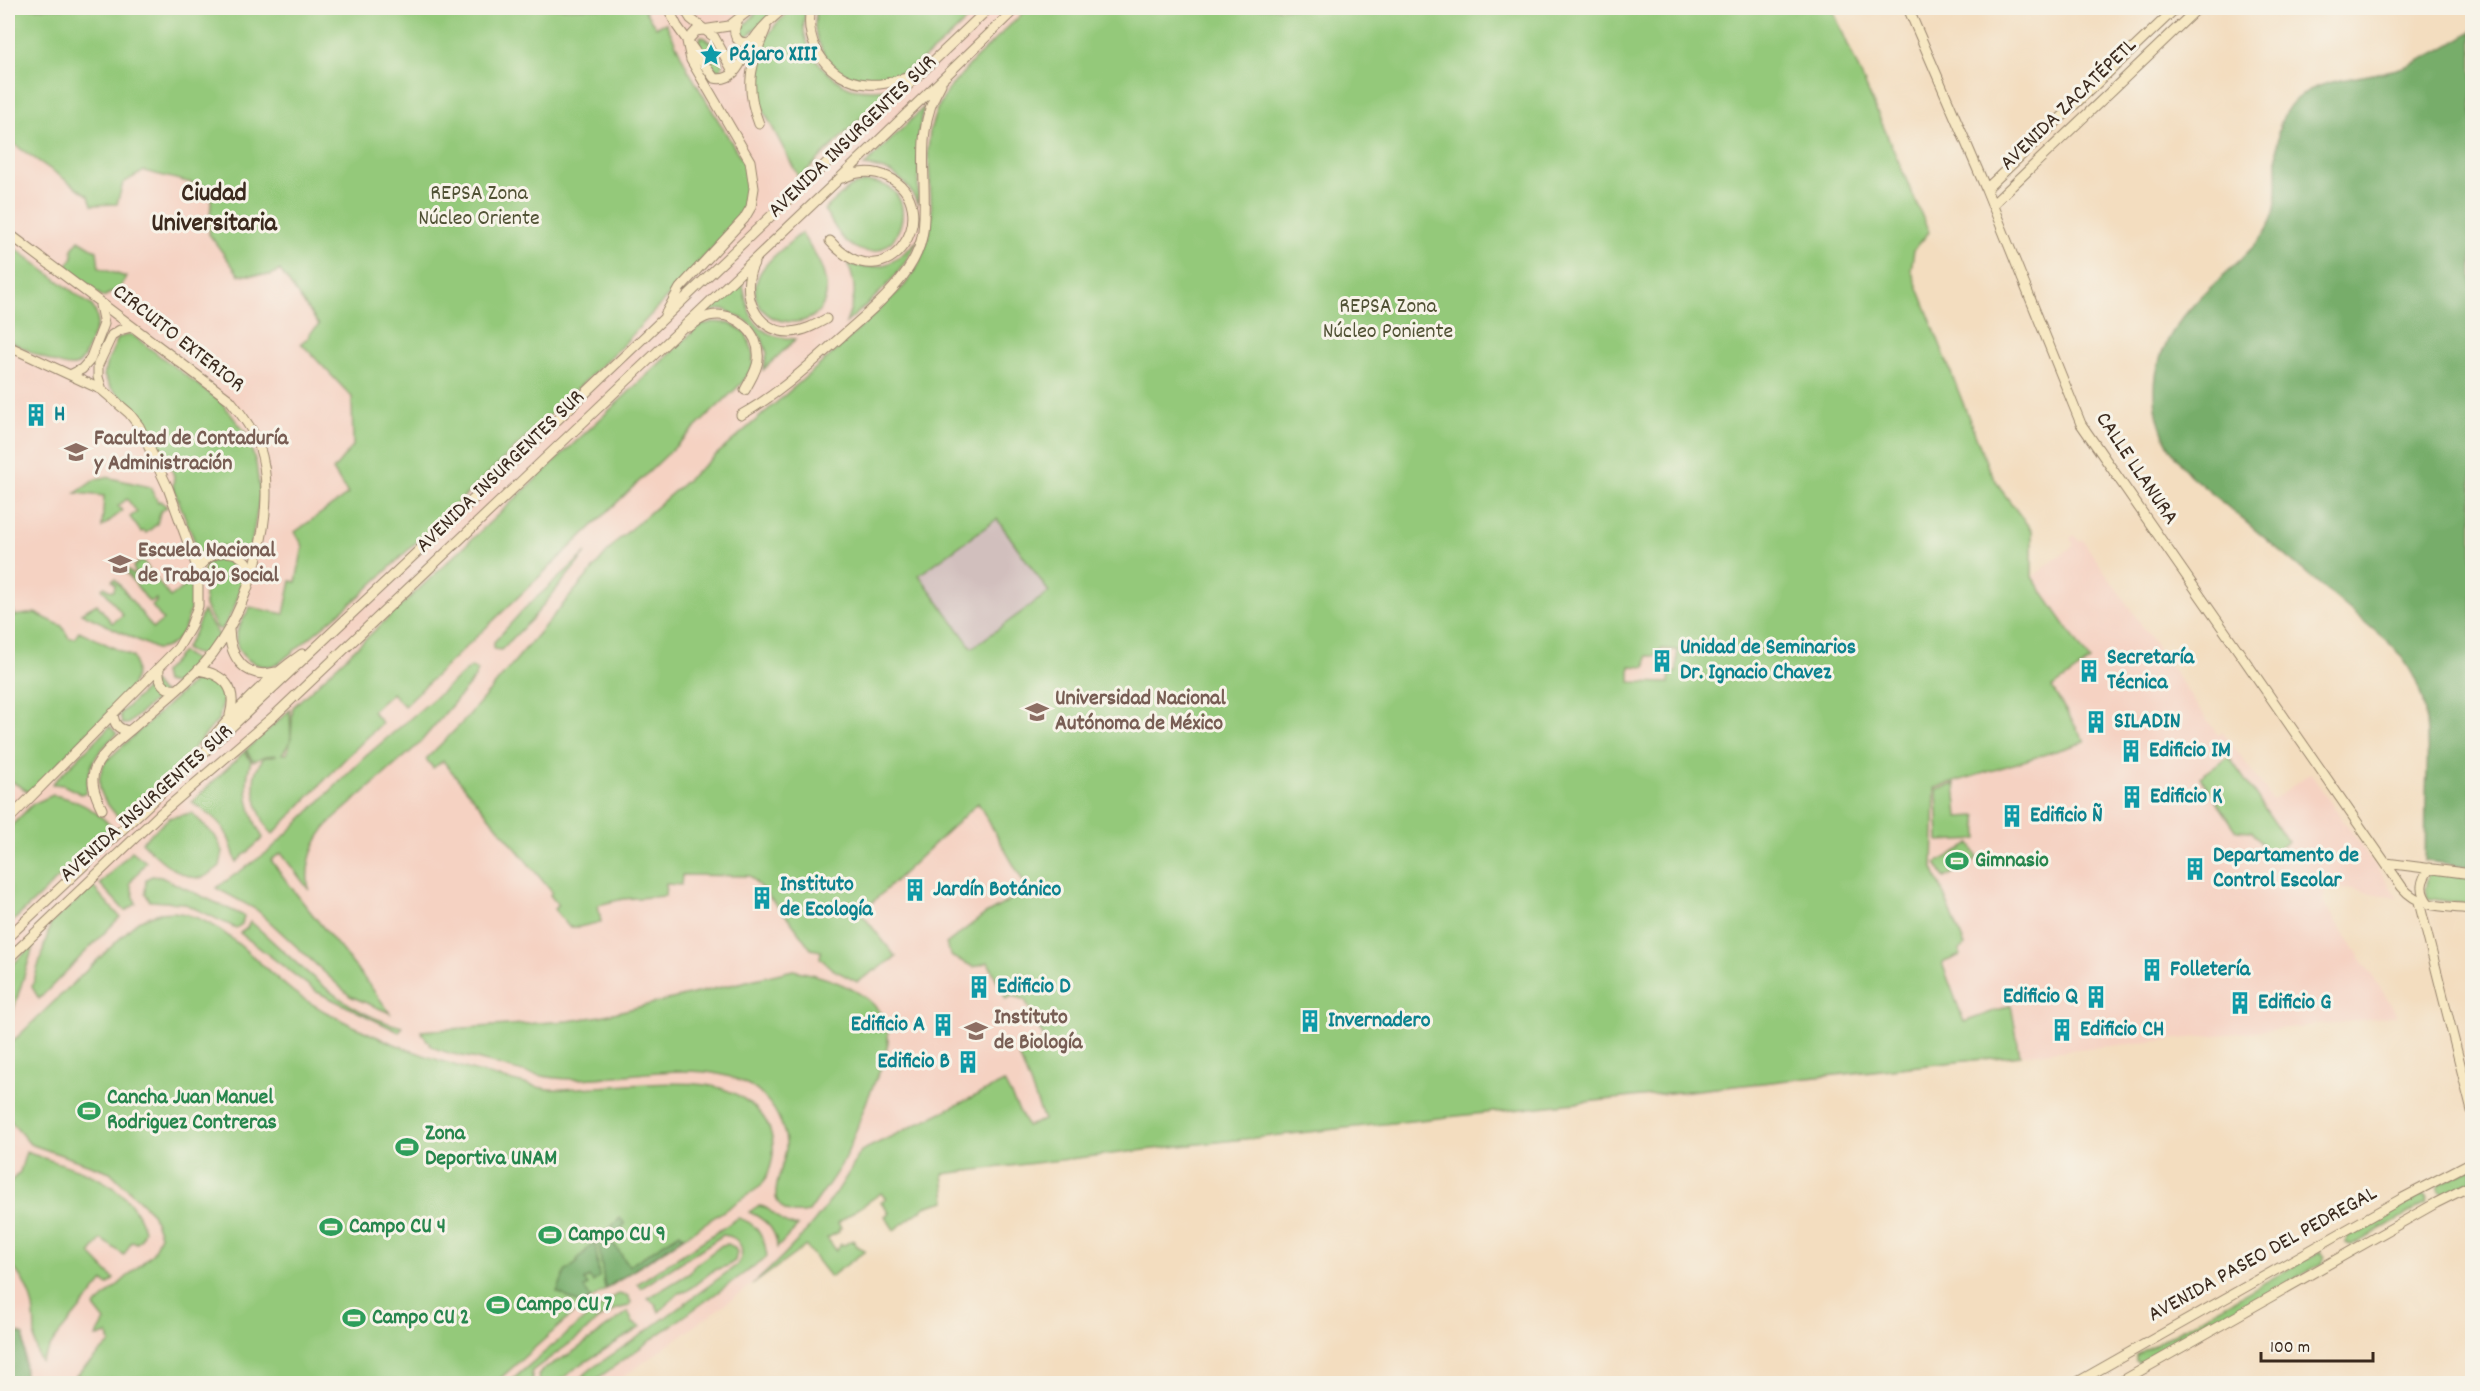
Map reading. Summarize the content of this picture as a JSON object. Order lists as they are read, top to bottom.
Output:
{
  "streets": {
    "main road": [
      "AVENIDA ZACATÉPETL",
      "AVENIDA INSURGENTES SUR",
      "CIRCUITO EXTERIOR",
      "CALLE LLANURA",
      "AVENIDA PASEO DEL PEDREGAL"
    ]
  },
  "crossings": [
    ["AVENIDA ZACATÉPETL", "CALLE LLANURA"]
  ],
  "districts": ["Ciudad Universitaria"],
  "parks": ["REPSA Zona Núcleo Oriente", "REPSA Zona Núcleo Poniente"],
  "places": {
    "place": ["Pájaro XIII"],
    "building": [
      "H",
      "Unidad de Seminarios Dr. Ignacio Chavez",
      "Secretaría Técnica",
      "SILADIN",
      "Edificio IM",
      "Edificio K",
      "Edificio Ñ",
      "Departamento de Control Escolar",
      "Jardín Botánico",
      "Instituto de Ecología",
      "Folletería",
      "Edificio D",
      "Edificio Q",
      "Edificio G",
      "Invernadero",
      "Edificio A",
      "Edificio CH",
      "Edificio B"
    ],
    "school or university": [
      "Facultad de Contaduría y Administración",
      "Escuela Nacional de Trabajo Social",
      "Universidad Nacional Autónoma de México",
      "Instituto de Biología"
    ],
    "sports": [
      "Gimnasio",
      "Cancha Juan Manuel Rodriguez Contreras",
      "Zona Deportiva UNAM",
      "Campo CU 4",
      "Campo CU 9",
      "Campo CU 7",
      "Campo CU 2"
    ]
  },
  "scale_bar": "100 m"
}
